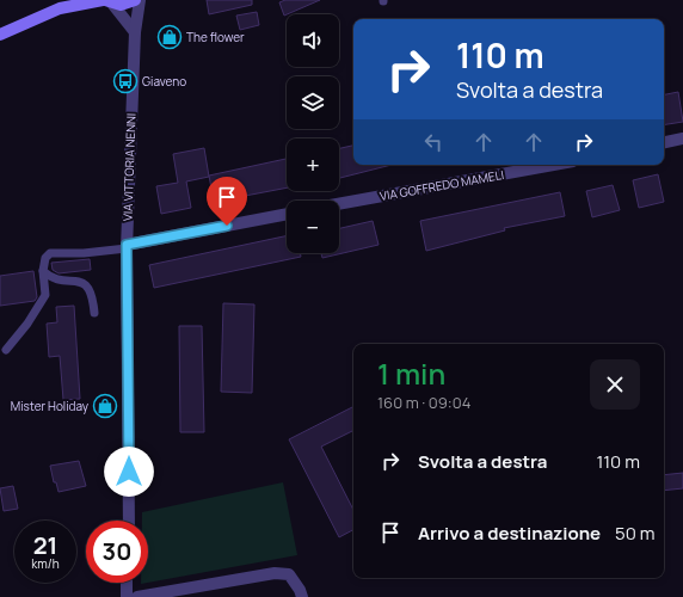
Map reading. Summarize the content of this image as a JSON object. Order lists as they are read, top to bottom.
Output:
{
  "streets": {
    "street": ["VIA VITTORIA NENNI", "VIA GOFFREDO MAMELI"]
  },
  "places": {
    "shop": ["The flower", "Mister Holiday"],
    "bus stop": ["Giaveno"]
  },
  "page": {
    "map_buttons": ["+", "−"],
    "turn": ["110 m", "Svolta a destra"],
    "heading": ["1 min", "160 m · 09:04"],
    "list": [
      {
        "name": "Svolta a destra",
        "value": "110 m"
      },
      {
        "name": "Arrivo a destinazione",
        "value": "50 m"
      }
    ],
    "speed": "21 km/h",
    "limit": "30"
  }
}
